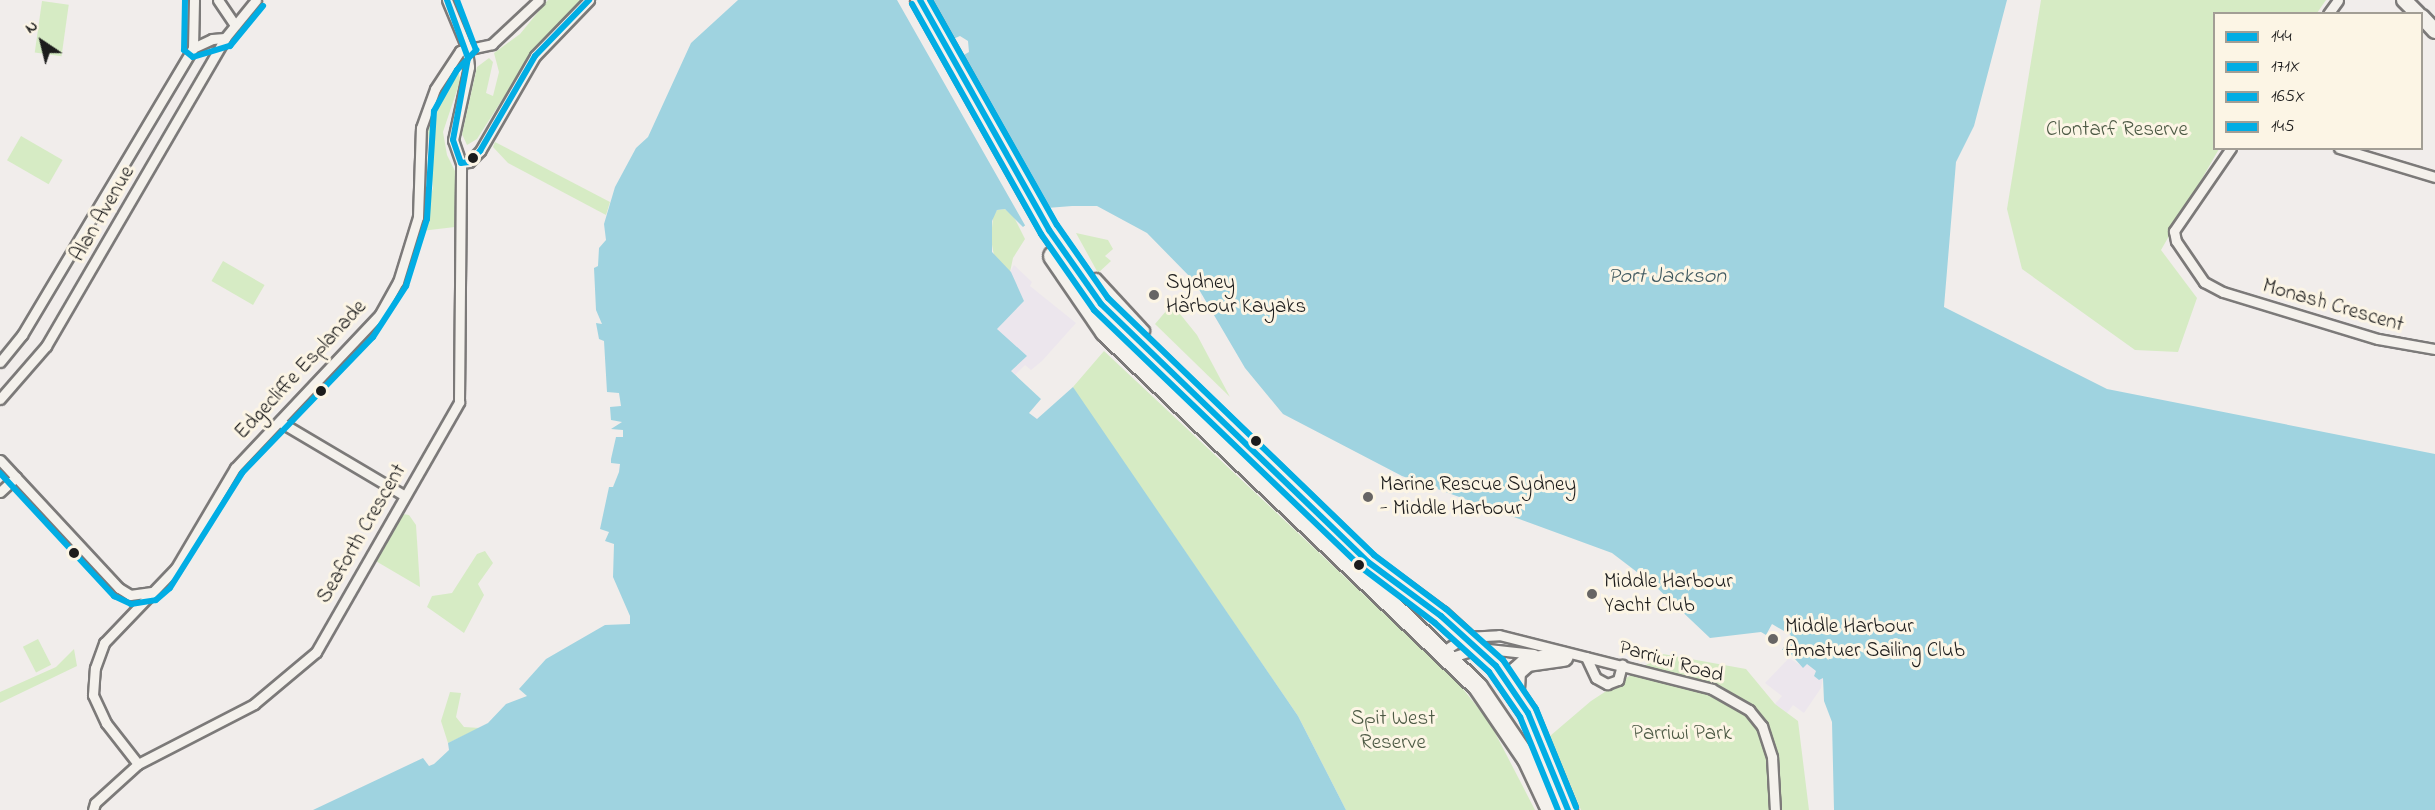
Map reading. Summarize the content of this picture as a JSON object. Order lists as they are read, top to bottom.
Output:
{
  "streets": {
    "street": [
      "Alan Avenue",
      "Monash Crescent",
      "Edgecliffe Esplanade",
      "Seaforth Crescent",
      "Parriwi Road"
    ]
  },
  "crossings": [
    ["Edgecliffe Esplanade", "Seaforth Crescent"]
  ],
  "water": ["Port Jackson"],
  "parks": ["Clontarf Reserve", "Spit West Reserve", "Parriwi Park"],
  "places": [
    "Sydney Harbour Kayaks",
    "Marine Rescue Sydney - Middle Harbour",
    "Middle Harbour Yacht Club",
    "Middle Harbour Amatuer Sailing Club"
  ],
  "lines": [
    "transit line 144",
    "transit line 165X",
    "transit line 145",
    "transit line 171X"
  ],
  "legend": [
    "144",
    "171X",
    "165X",
    "145"
  ],
  "north": "top left"
}
